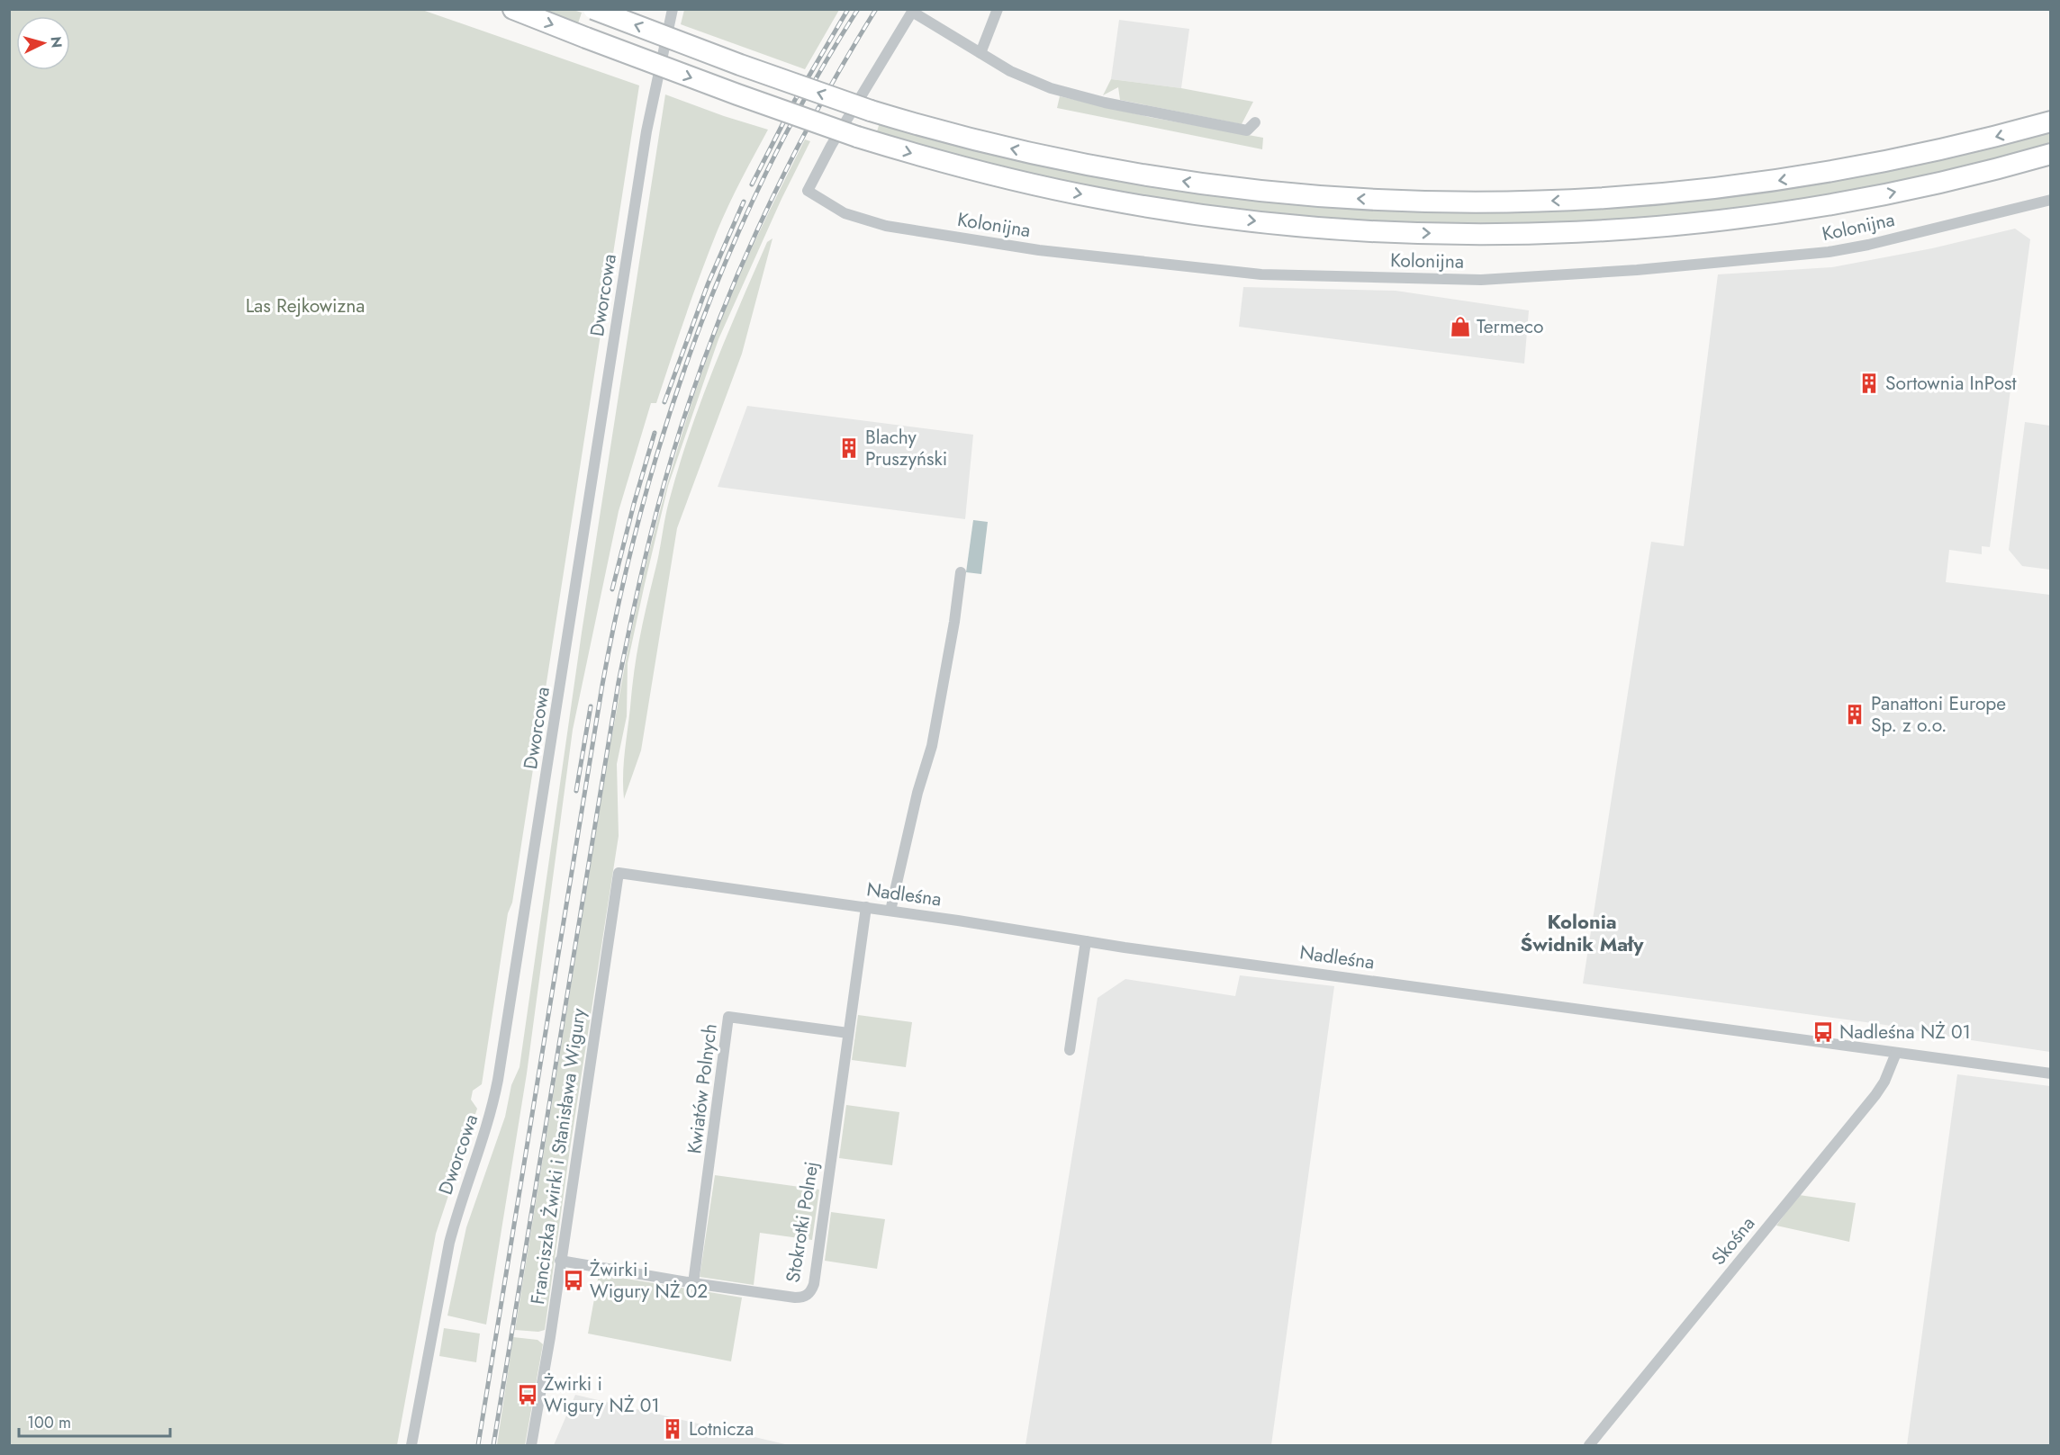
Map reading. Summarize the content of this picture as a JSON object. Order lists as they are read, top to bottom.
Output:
{
  "streets": {
    "street": [
      "Kolonijna",
      "Dworcowa",
      "Nadleśna",
      "Kwiatów Polnych",
      "Franciszka Żwirki i Stanisława Wigury",
      "Stokrotki Polnej",
      "Skośna"
    ]
  },
  "crossings": [
    ["Nadleśna", "Franciszka Żwirki i Stanisława Wigury"],
    ["Nadleśna", "Stokrotki Polnej"],
    ["Nadleśna", "Skośna"],
    ["Kwiatów Polnych", "Stokrotki Polnej"],
    ["Franciszka Żwirki i Stanisława Wigury", "Stokrotki Polnej"]
  ],
  "districts": ["Kolonia Świdnik Mały"],
  "parks": ["Las Rejkowizna"],
  "places": {
    "shop": ["Termeco"],
    "building": [
      "Sortownia InPost",
      "Blachy Pruszyński",
      "Panattoni Europe Sp. z o.o.",
      "Lotnicza"
    ],
    "bus stop": ["Nadleśna NŻ 01", "Żwirki i Wigury NŻ 02", "Żwirki i Wigury NŻ 01"]
  },
  "scale_bar": "100 m",
  "north": "right"
}
